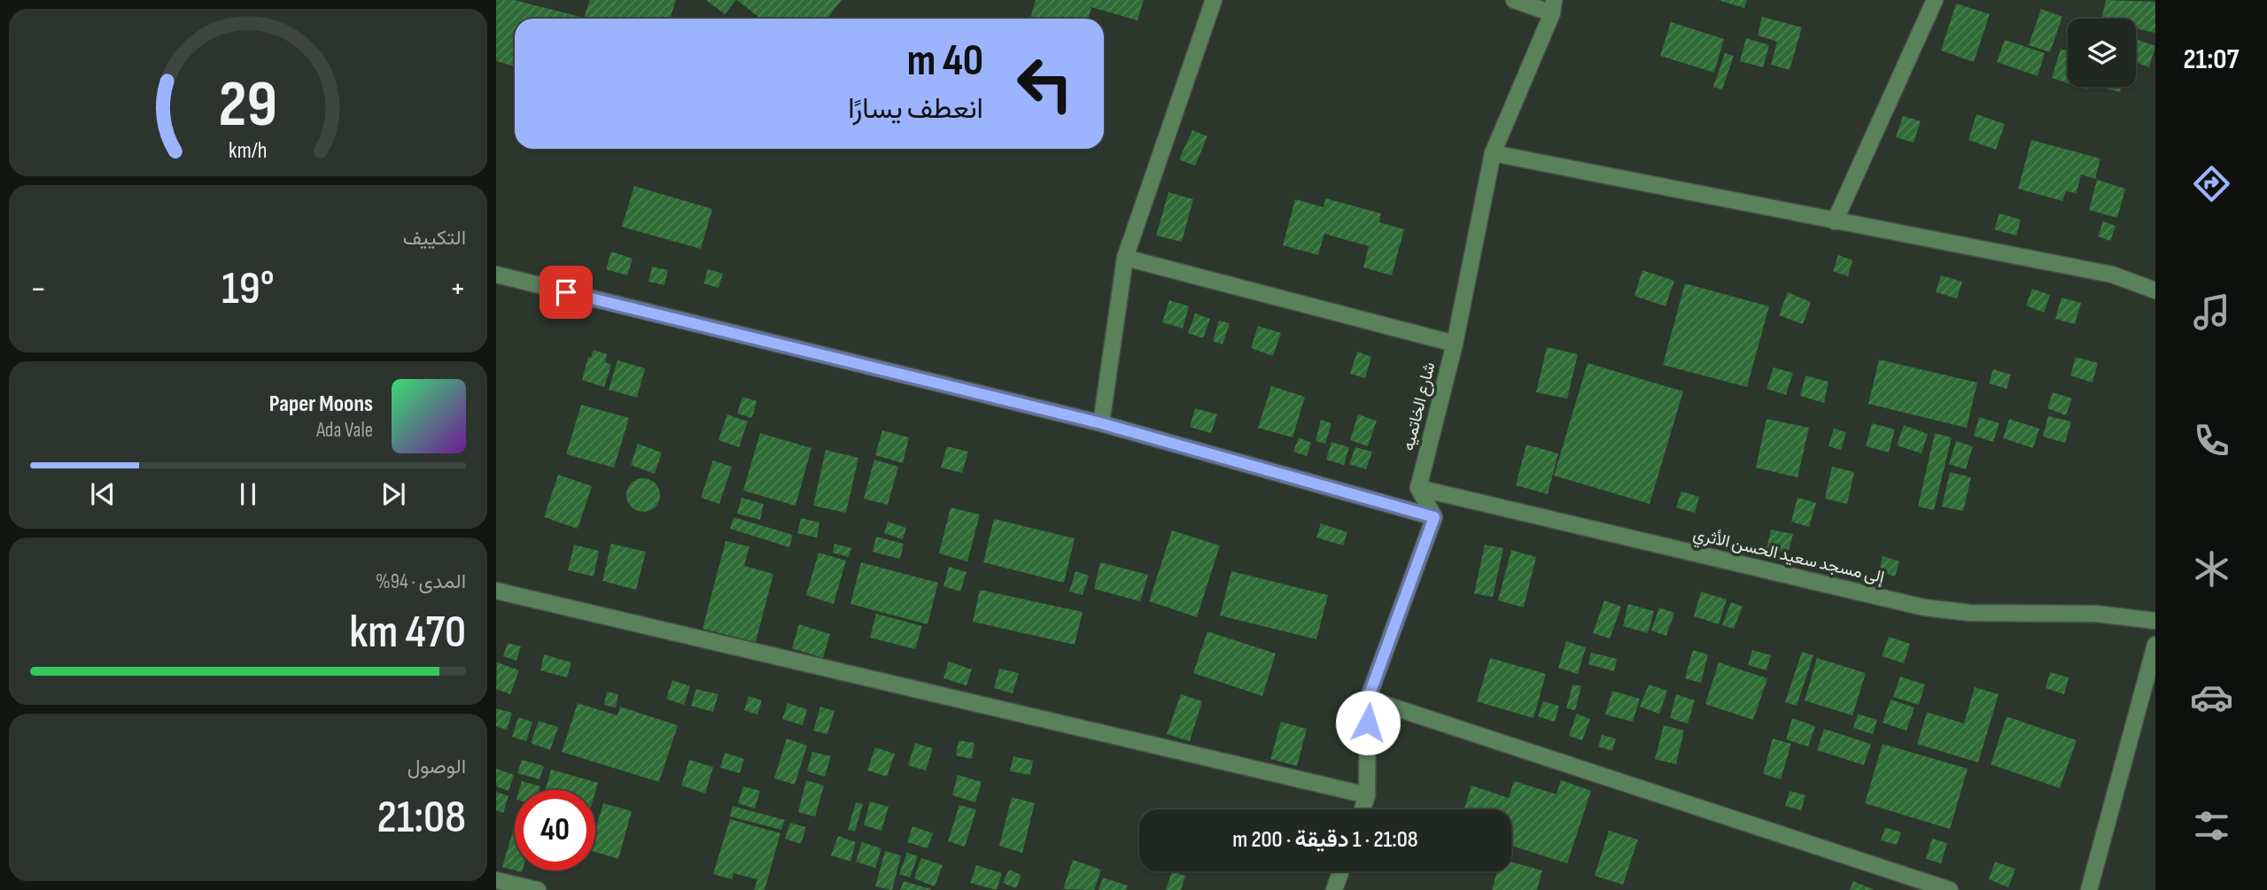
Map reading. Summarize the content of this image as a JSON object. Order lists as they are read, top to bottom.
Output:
{
  "streets": {
    "street": ["شارع الخاتميه", "إلى مسجد سعيد الحسن الأثري"]
  },
  "crossings": [
    ["شارع الخاتميه", "إلى مسجد سعيد الحسن الأثري"]
  ],
  "page": {
    "tabs": "21:07",
    "turn": ["40 m", "انعطف يسارًا"],
    "tile": [
      "التكييف",
      ["المدى · 94%", "470 km"],
      ["الوصول", "21:08"]
    ],
    "heat": ["−", "19°", "+"],
    "song": ["Paper Moons", "Ada Vale"],
    "limit": "40",
    "trip": "21:08 · 1 دقيقة · 200 m",
    "gauge": ["29", "km/h"]
  }
}
